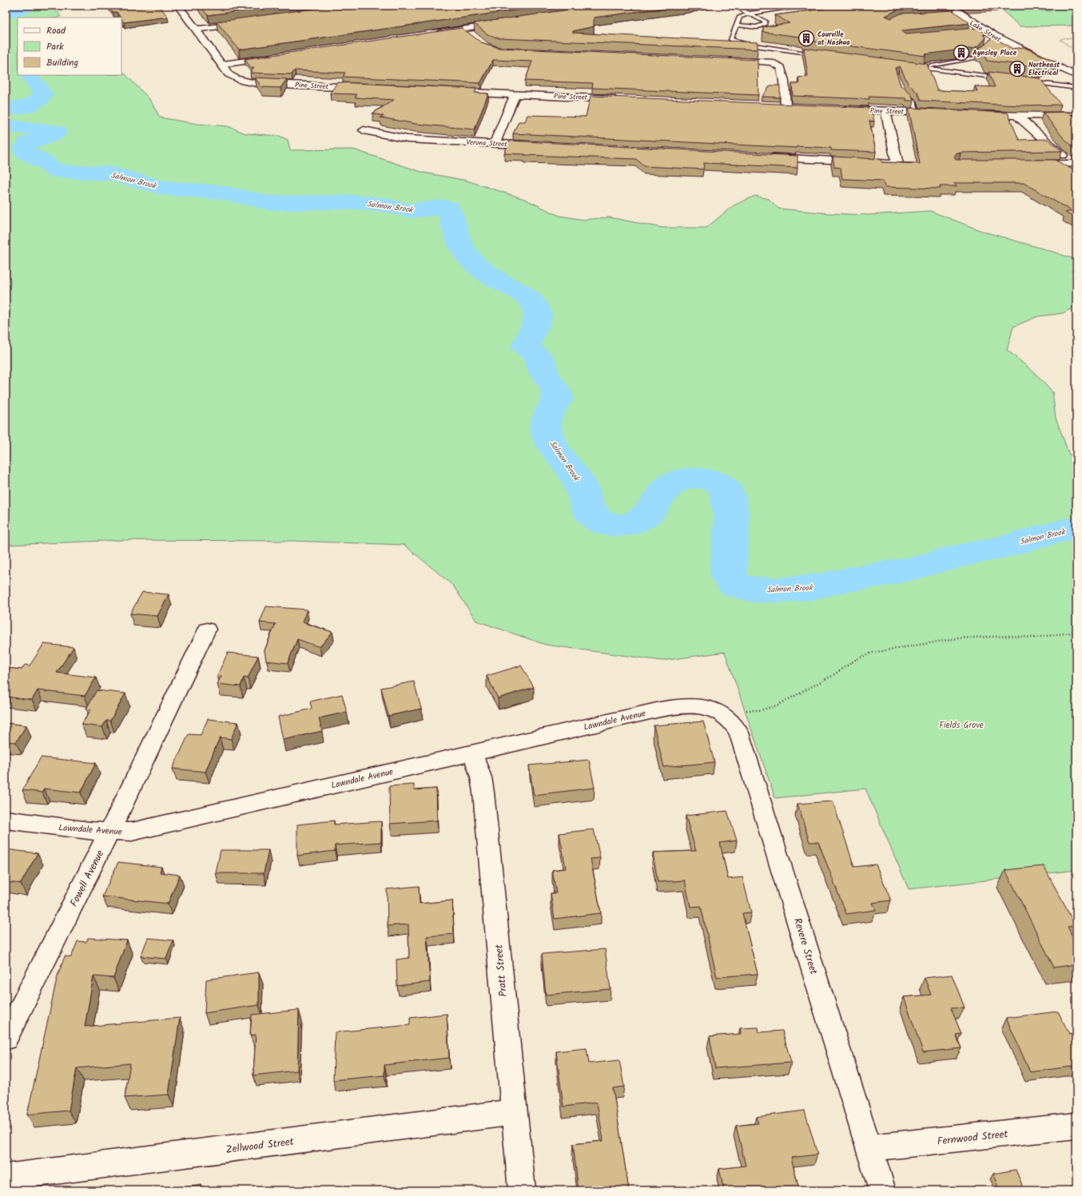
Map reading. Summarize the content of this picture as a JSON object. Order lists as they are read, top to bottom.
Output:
{
  "streets": {
    "street": [
      "Lake Street",
      "Pine Street",
      "Verona Street",
      "Lawndale Avenue",
      "Fowell Avenue",
      "Revere Street",
      "Pratt Street",
      "Fernwood Street",
      "Zellwood Street"
    ]
  },
  "crossings": [
    ["Lawndale Avenue", "Fowell Avenue"],
    ["Lawndale Avenue", "Revere Street"],
    ["Lawndale Avenue", "Pratt Street"],
    ["Revere Street", "Fernwood Street"],
    ["Pratt Street", "Zellwood Street"]
  ],
  "water": ["Salmon Brook"],
  "parks": ["Fields Grove"],
  "places": {
    "building": ["Courville at Nashua", "Aynsley Place", "Northeast Electrical"]
  },
  "legend": ["Road", "Park", "Building"]
}
